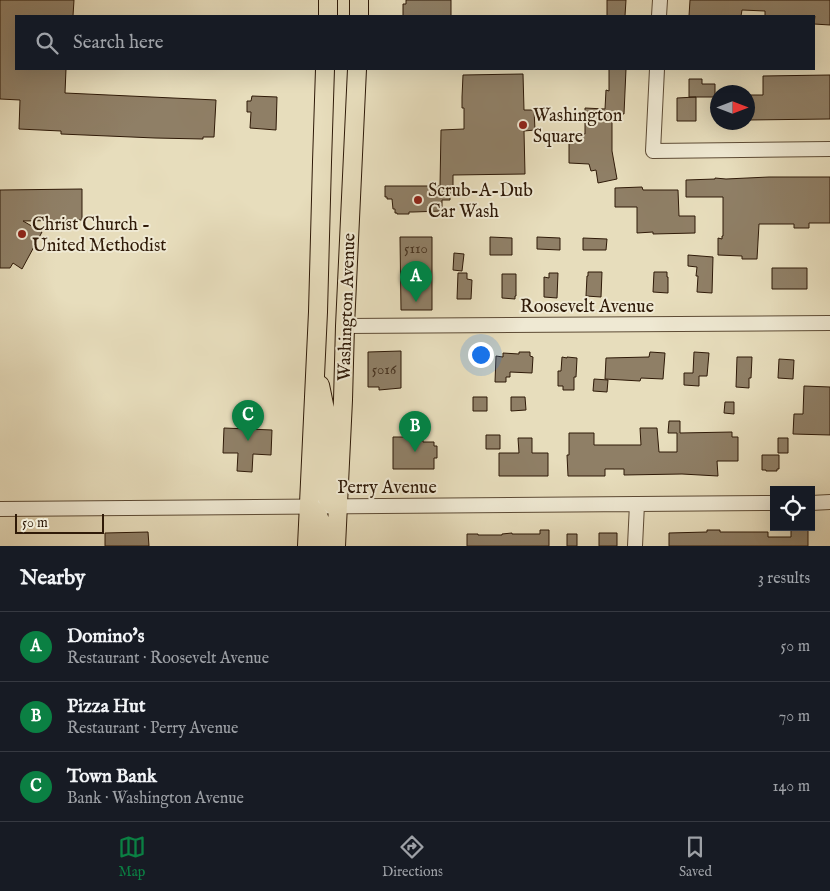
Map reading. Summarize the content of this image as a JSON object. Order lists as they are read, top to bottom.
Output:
{
  "streets": {
    "main road": ["Washington Avenue"],
    "street": ["Roosevelt Avenue", "Perry Avenue"]
  },
  "crossings": [
    ["Roosevelt Avenue", "Washington Avenue"],
    ["Washington Avenue", "Perry Avenue"]
  ],
  "places": ["Washington Square", "Scrub-A-Dub Car Wash", "Christ Church - United Methodist"],
  "house_numbers": ["5110", "5016"],
  "scale_bar": "50 m",
  "north": "right",
  "page": {
    "search": "Search here",
    "pins": ["A", "C", "B"],
    "scale": "50 m",
    "heading": ["Nearby", "3 results"],
    "list": [
      {
        "mark": "A",
        "name": "Domino's",
        "note": "Restaurant · Roosevelt Avenue",
        "value": "50 m"
      },
      {
        "mark": "B",
        "name": "Pizza Hut",
        "note": "Restaurant · Perry Avenue",
        "value": "70 m"
      },
      {
        "mark": "C",
        "name": "Town Bank",
        "note": "Bank · Washington Avenue",
        "value": "140 m"
      }
    ],
    "nav": ["Map", "Directions", "Saved"]
  }
}
